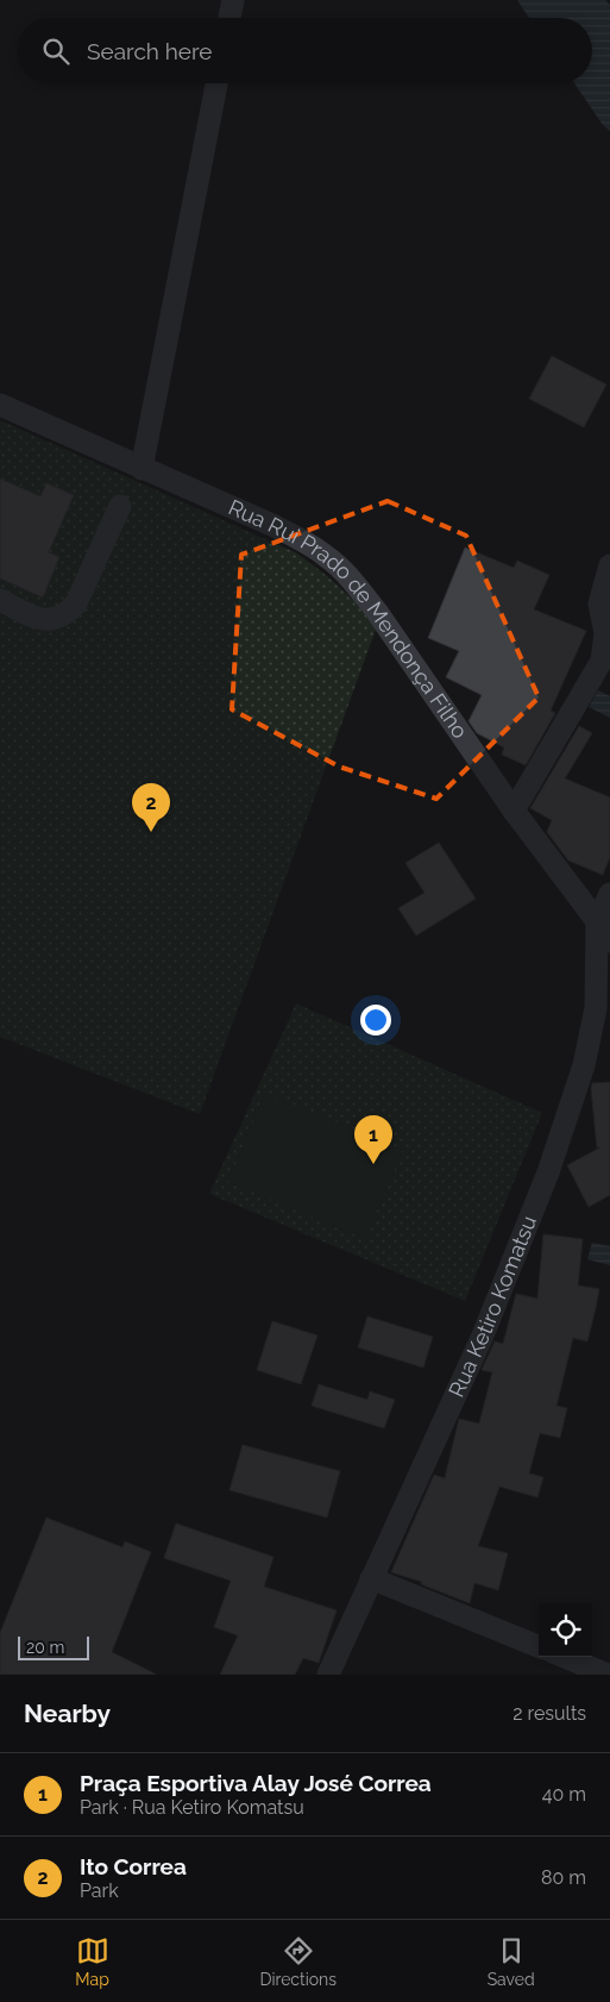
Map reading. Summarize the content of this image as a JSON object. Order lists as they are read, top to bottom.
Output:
{
  "streets": {
    "street": ["Rua Rui Prado de Mendonça Filho", "Rua Ketiro Komatsu"]
  },
  "crossings": [
    ["Rua Rui Prado de Mendonça Filho", "Rua Ketiro Komatsu"]
  ],
  "scale_bar": "20 m",
  "page": {
    "search": "Search here",
    "pins": ["2", "1"],
    "scale": "20 m",
    "heading": ["Nearby", "2 results"],
    "list": [
      {
        "mark": "1",
        "name": "Praça Esportiva Alay José Correa",
        "note": "Park · Rua Ketiro Komatsu",
        "value": "40 m"
      },
      {
        "mark": "2",
        "name": "Ito Correa",
        "note": "Park",
        "value": "80 m"
      }
    ],
    "nav": ["Map", "Directions", "Saved"]
  }
}
